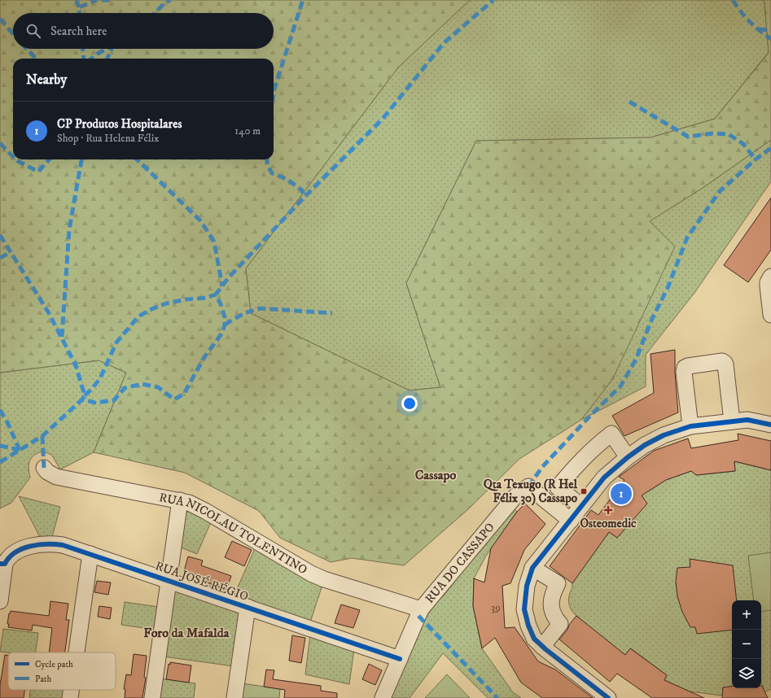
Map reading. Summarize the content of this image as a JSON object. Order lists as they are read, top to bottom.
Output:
{
  "streets": {
    "street": ["RUA NICOLAU TOLENTINO", "RUA DO CASSAPO", "RUA JOSÉ RÉGIO"]
  },
  "crossings": [
    ["RUA NICOLAU TOLENTINO", "RUA DO CASSAPO"],
    ["RUA DO CASSAPO", "RUA JOSÉ RÉGIO"]
  ],
  "districts": ["Cassapo", "Foro da Mafalda"],
  "places": {
    "transit": ["Qta Texugo (R Hel Félix 30) Cassapo"],
    "health": ["Osteomedic"]
  },
  "house_numbers": ["39"],
  "legend": ["Cycle path", "Path"],
  "page": {
    "search": "Search here",
    "heading": "Nearby",
    "list": [
      {
        "mark": "1",
        "name": "CP Produtos Hospitalares",
        "note": "Shop · Rua Helena Félix",
        "value": "140 m"
      }
    ],
    "pins": "1",
    "map_buttons": ["+", "−"]
  }
}
